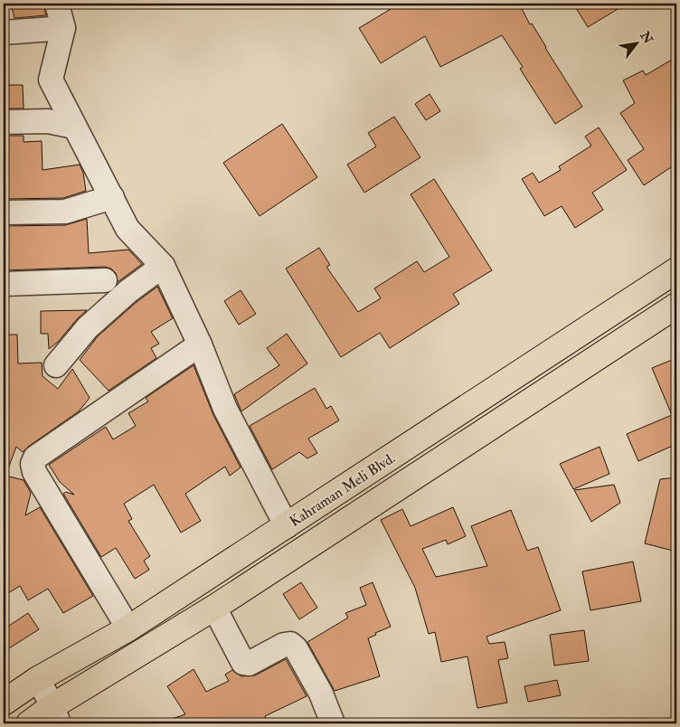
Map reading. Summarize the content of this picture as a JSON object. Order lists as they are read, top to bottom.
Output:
{
  "streets": {
    "highway": ["Kahraman Meli Blvd."]
  },
  "north": "top right"
}
